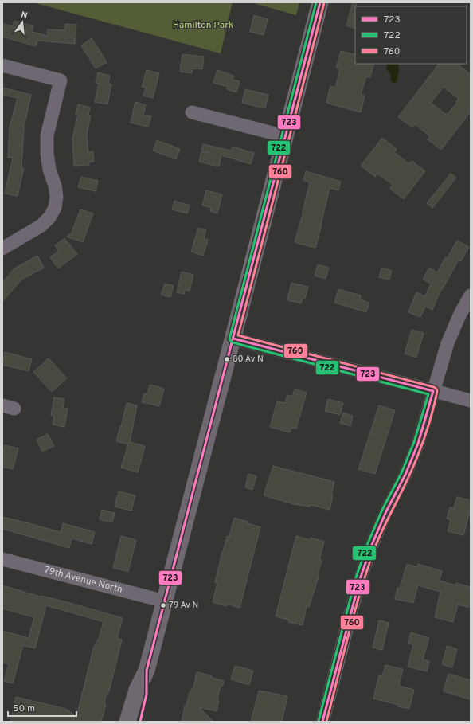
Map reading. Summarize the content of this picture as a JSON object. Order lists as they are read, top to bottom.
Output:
{
  "streets": {
    "street": ["79th Avenue North"]
  },
  "parks": ["Hamilton Park"],
  "places": ["80 Av N", "79 Av N"],
  "lines": ["transit line 723", "transit line 722", "transit line 760"],
  "legend": ["723", "722", "760"],
  "scale_bar": "50 m",
  "north": "top"
}
